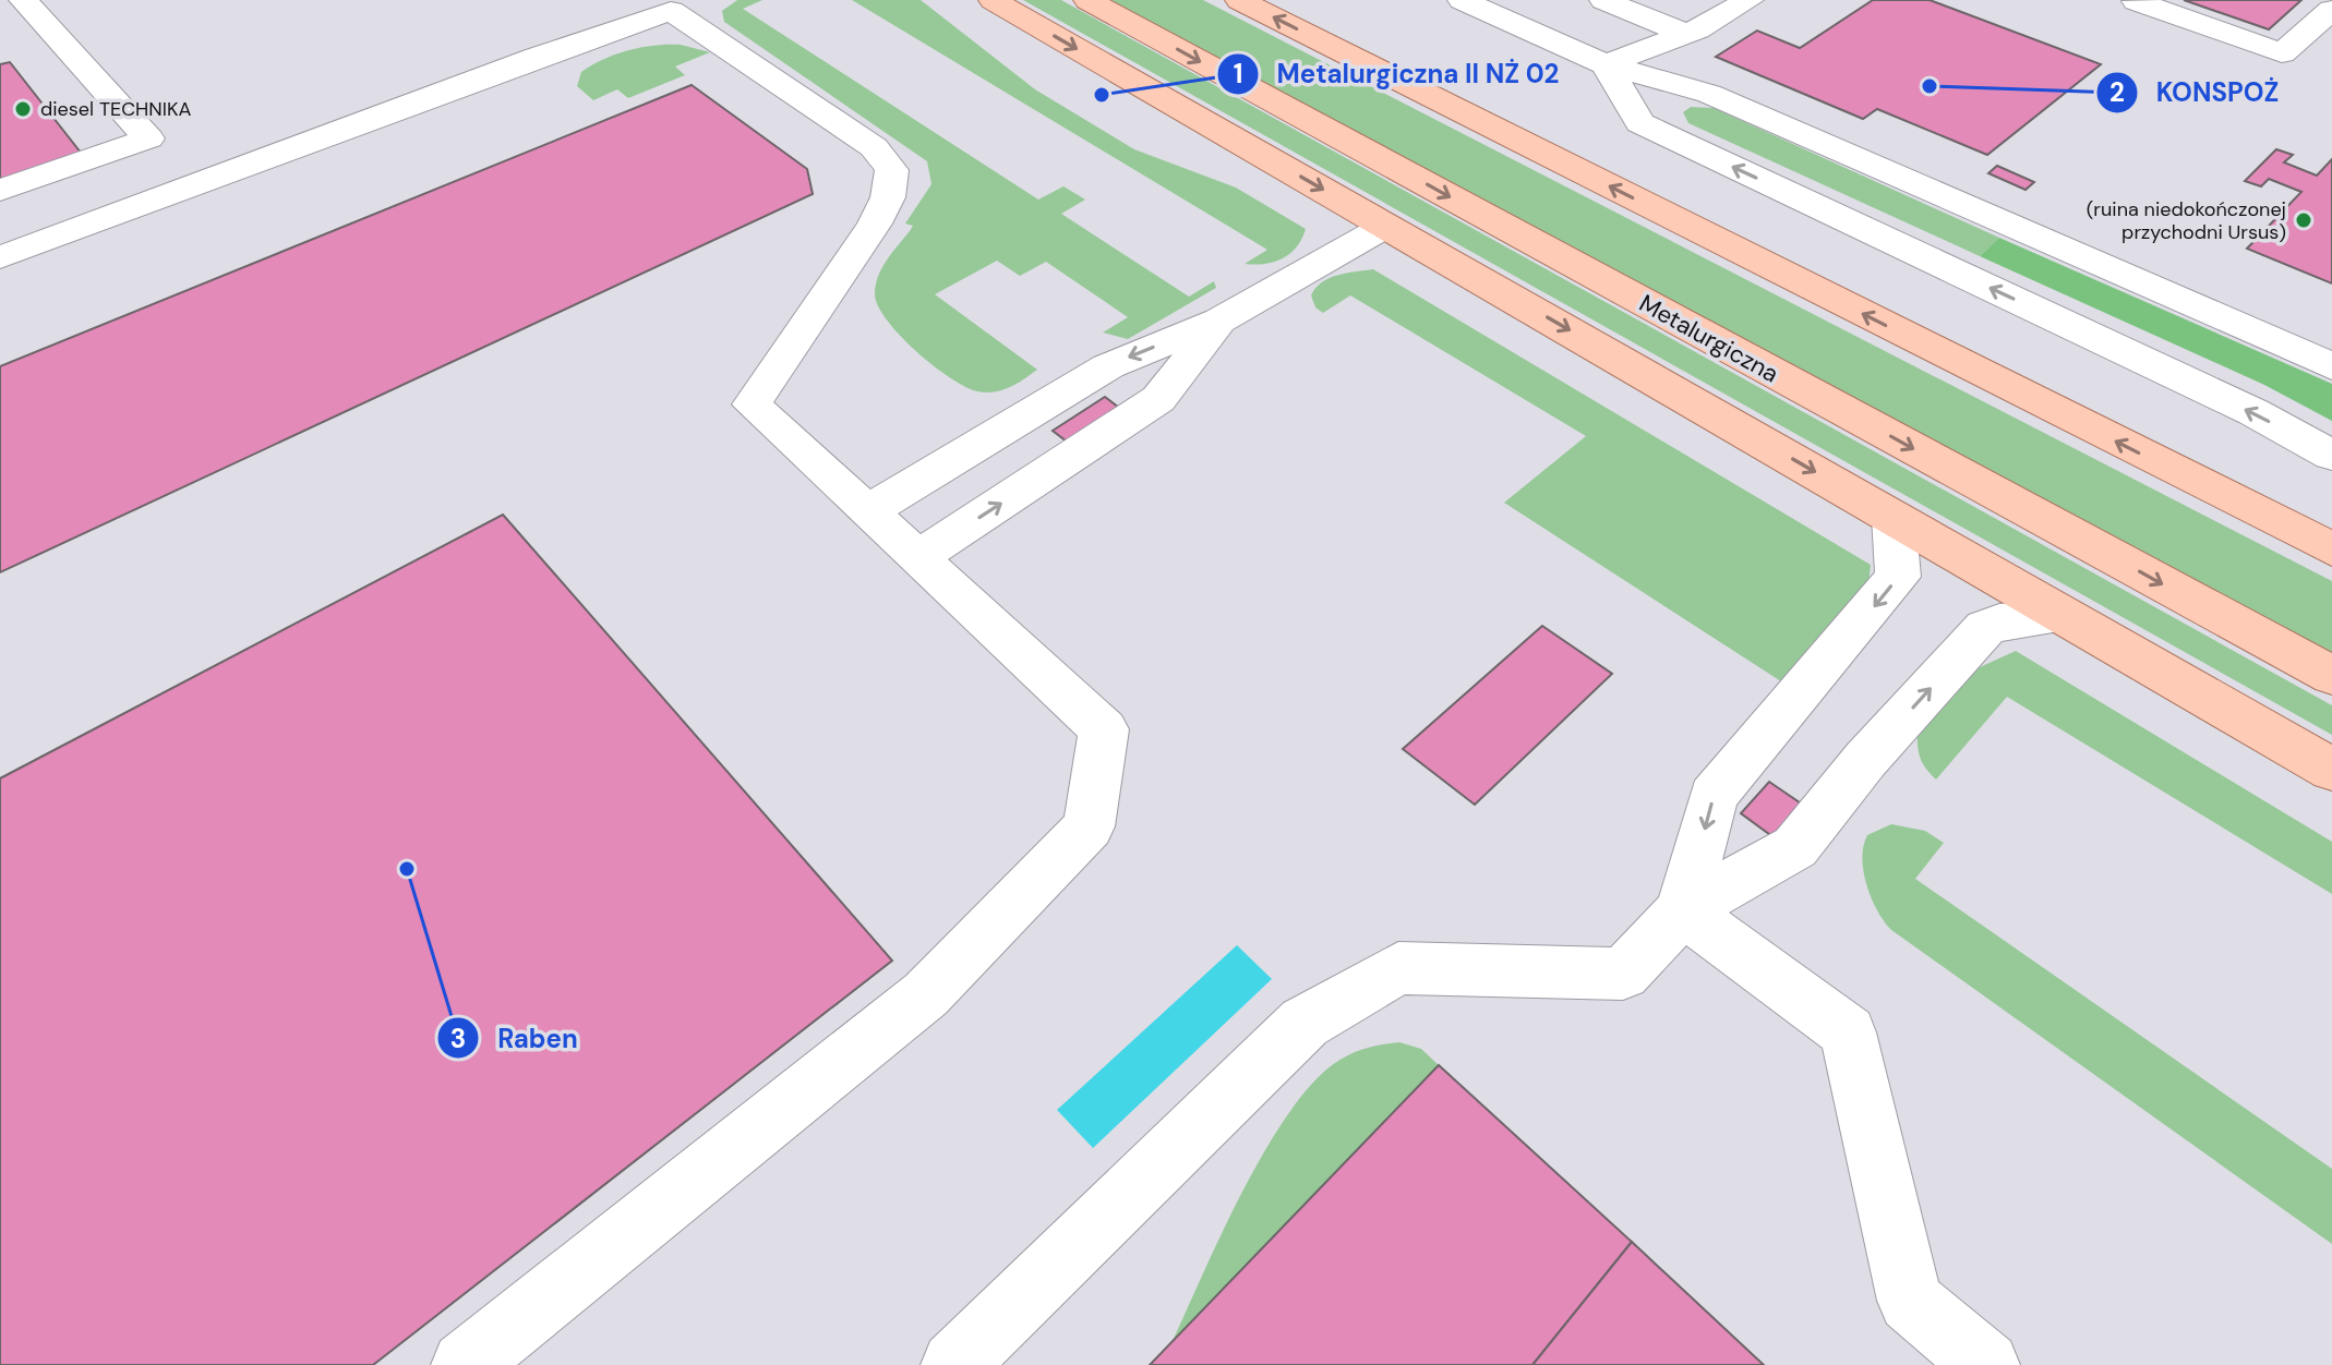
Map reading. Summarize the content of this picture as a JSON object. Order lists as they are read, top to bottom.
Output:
{
  "streets": {
    "main road": ["Metalurgiczna"]
  },
  "places": [
    "KONSPOŻ",
    "Metalurgiczna II NŻ 02",
    "diesel TECHNIKA",
    "(ruina niedokończonej przychodni Ursus)",
    "Raben"
  ]
}
